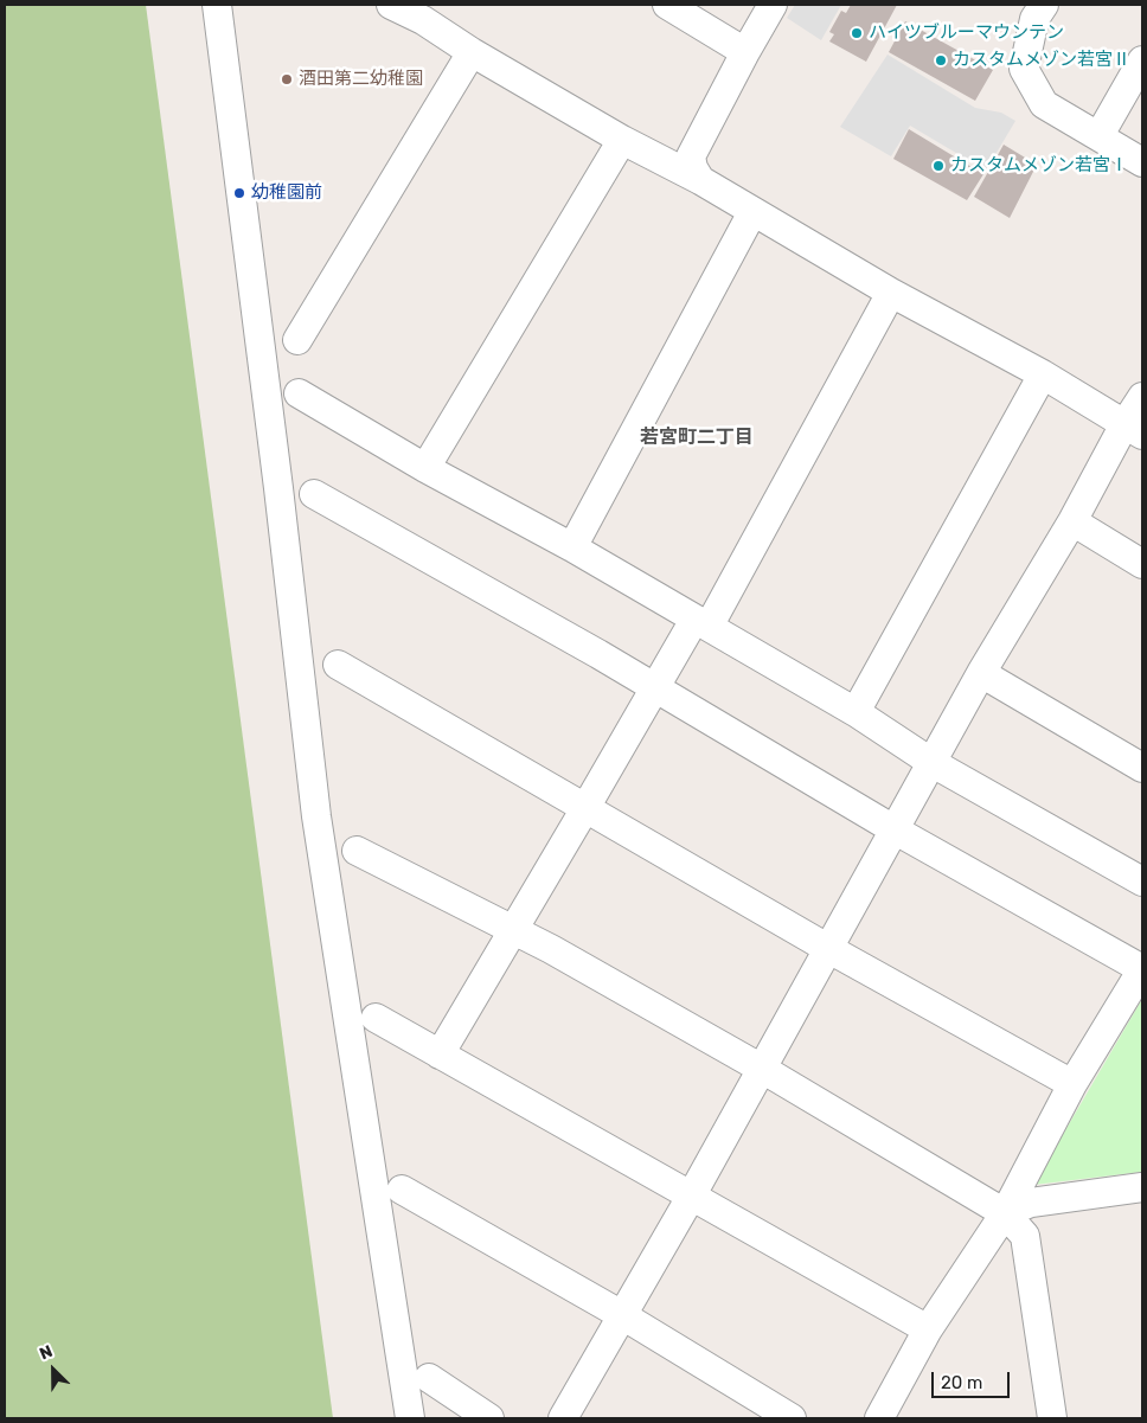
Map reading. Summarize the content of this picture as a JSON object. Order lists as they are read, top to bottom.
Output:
{
  "districts": ["若宮町二丁目"],
  "places": [
    "ハイツブルーマウンテン",
    "カスタムメゾン若宮Ⅱ",
    "酒田第二幼稚園",
    "カスタムメゾン若宮Ⅰ",
    "幼稚園前"
  ],
  "scale_bar": "20 m",
  "north": "top left"
}
